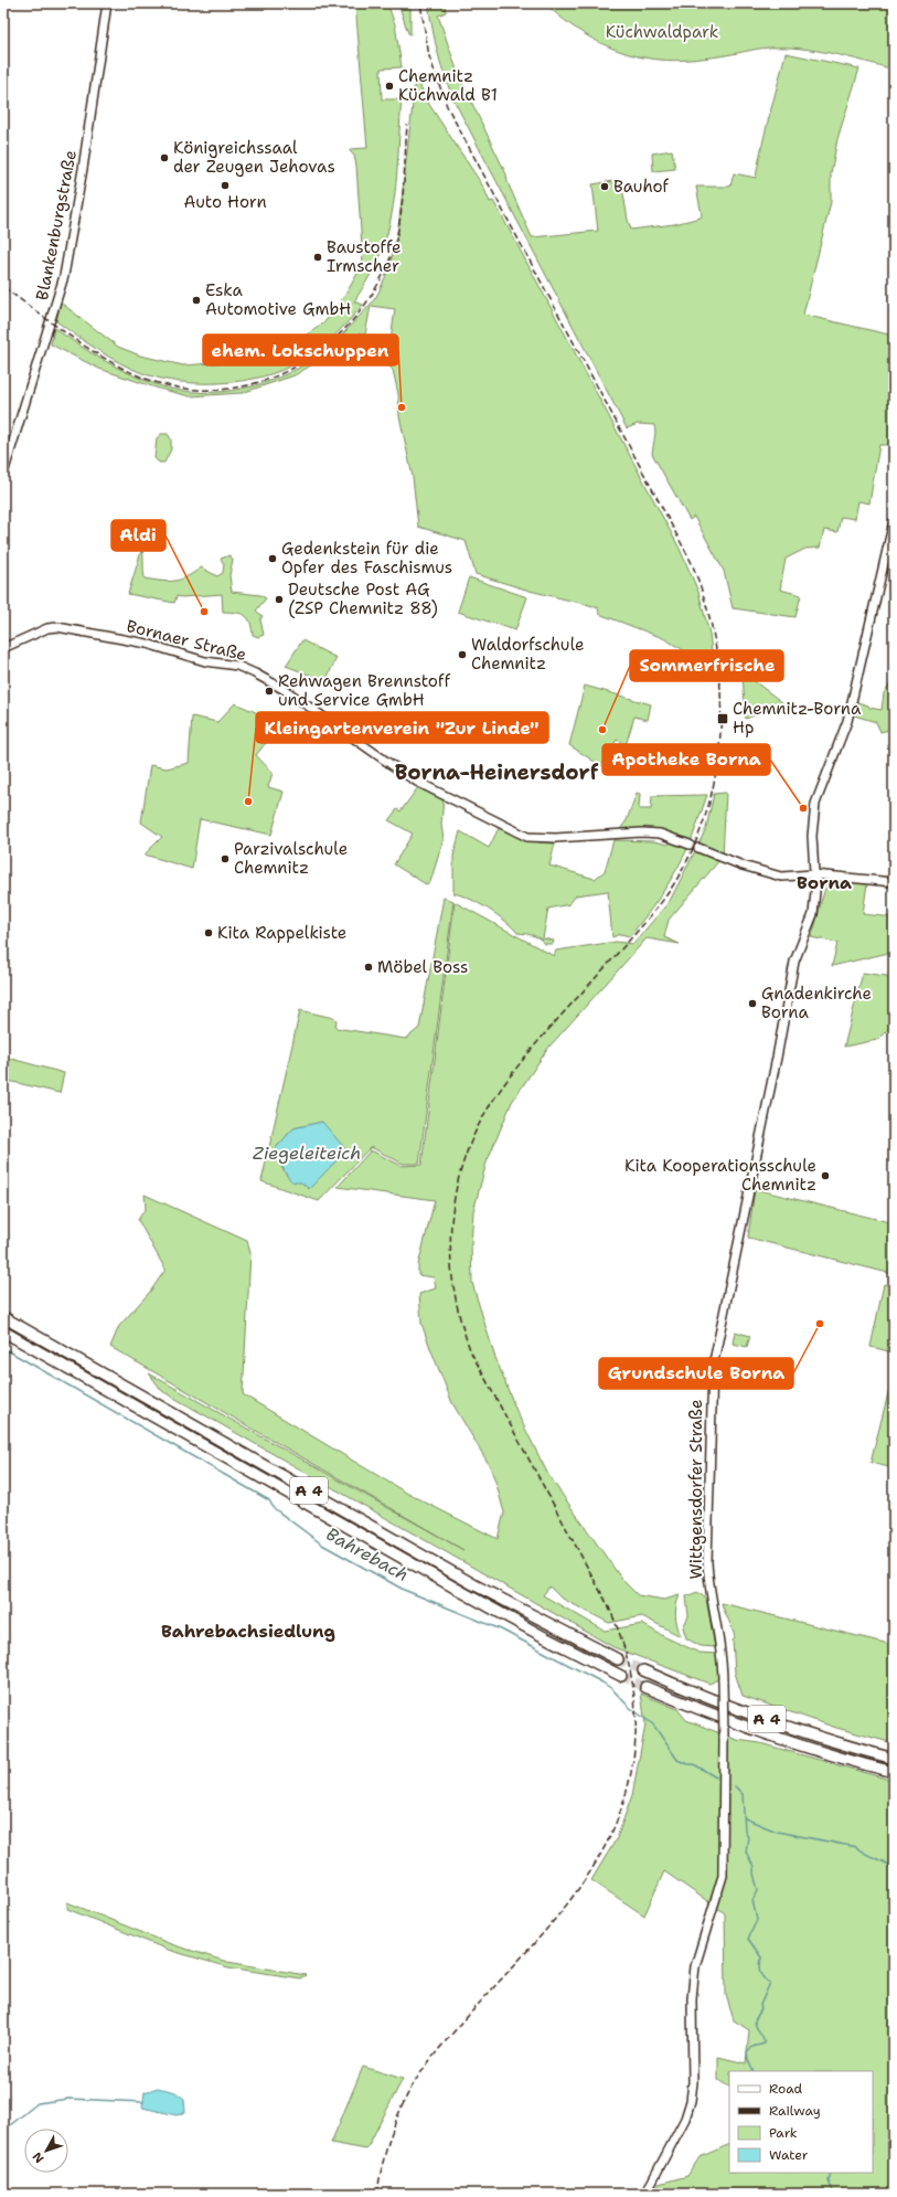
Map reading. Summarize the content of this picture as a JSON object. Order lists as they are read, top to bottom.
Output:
{
  "streets": {
    "highway": ["A 4"],
    "street": ["Blankenburgstraße", "Bornaer Straße", "Wittgensdorfer Straße"]
  },
  "districts": ["Borna-Heinersdorf", "Borna", "Bahrebachsiedlung"],
  "water": ["Ziegeleiteich", "Bahrebach"],
  "parks": ["Küchwaldpark"],
  "places": {
    "other": [
      "Chemnitz Küchwald B1",
      "Königreichssaal der Zeugen Jehovas",
      "Auto Horn",
      "Bauhof",
      "Baustoffe Irmscher",
      "Eska Automotive GmbH",
      "ehem. Lokschuppen",
      "Gedenkstein für die Opfer des Faschismus",
      "Deutsche Post AG (ZSP Chemnitz 88)",
      "Aldi",
      "Waldorfschule Chemnitz",
      "Rehwagen Brennstoff und Service GmbH",
      "Sommerfrische",
      "Kleingartenverein \"Zur Linde\"",
      "Apotheke Borna",
      "Parzivalschule Chemnitz",
      "Kita Rappelkiste",
      "Möbel Boss",
      "Gnadenkirche Borna",
      "Kita Kooperationsschule Chemnitz",
      "Grundschule Borna"
    ],
    "transit": ["Chemnitz-Borna Hp"]
  },
  "legend": [
    "Road",
    "Railway",
    "Park",
    "Water"
  ],
  "north": "bottom left"
}
